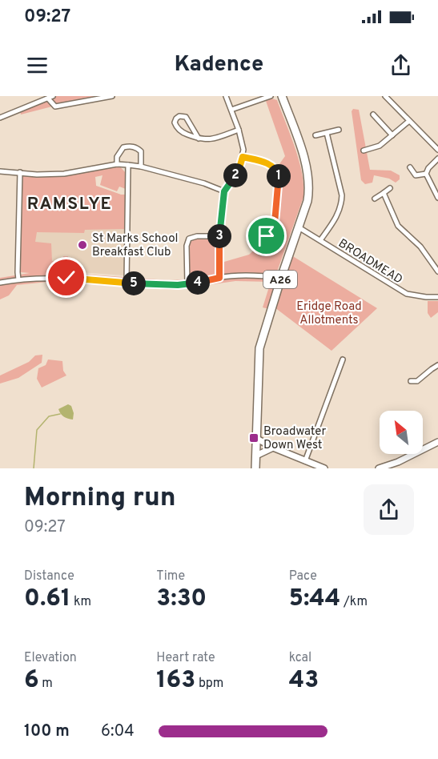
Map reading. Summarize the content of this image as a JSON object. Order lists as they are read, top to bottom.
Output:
{
  "streets": {
    "highway": ["A26"],
    "street": ["BROADMEAD"]
  },
  "crossings": [
    ["BROADMEAD", "A26"]
  ],
  "districts": ["RAMSLYE"],
  "parks": ["Eridge Road Allotments"],
  "places": {
    "other": ["St Marks School Breakfast Club"],
    "transit": ["Broadwater Down West"]
  },
  "north": "top left",
  "page": {
    "status": "09:27",
    "header": "Kadence",
    "pins": [
      "2",
      "1",
      "3",
      "4",
      "5"
    ],
    "heading": ["Morning run", "09:27"],
    "stats": [
      ["Distance", "0.61 km"],
      ["Time", "3:30"],
      ["Pace", "5:44 /km"],
      ["Elevation", "6 m"],
      ["Heart rate", "163 bpm"],
      ["kcal", "43"]
    ],
    "list": [
      {
        "name": "100 m",
        "note": "6:04"
      }
    ]
  }
}
